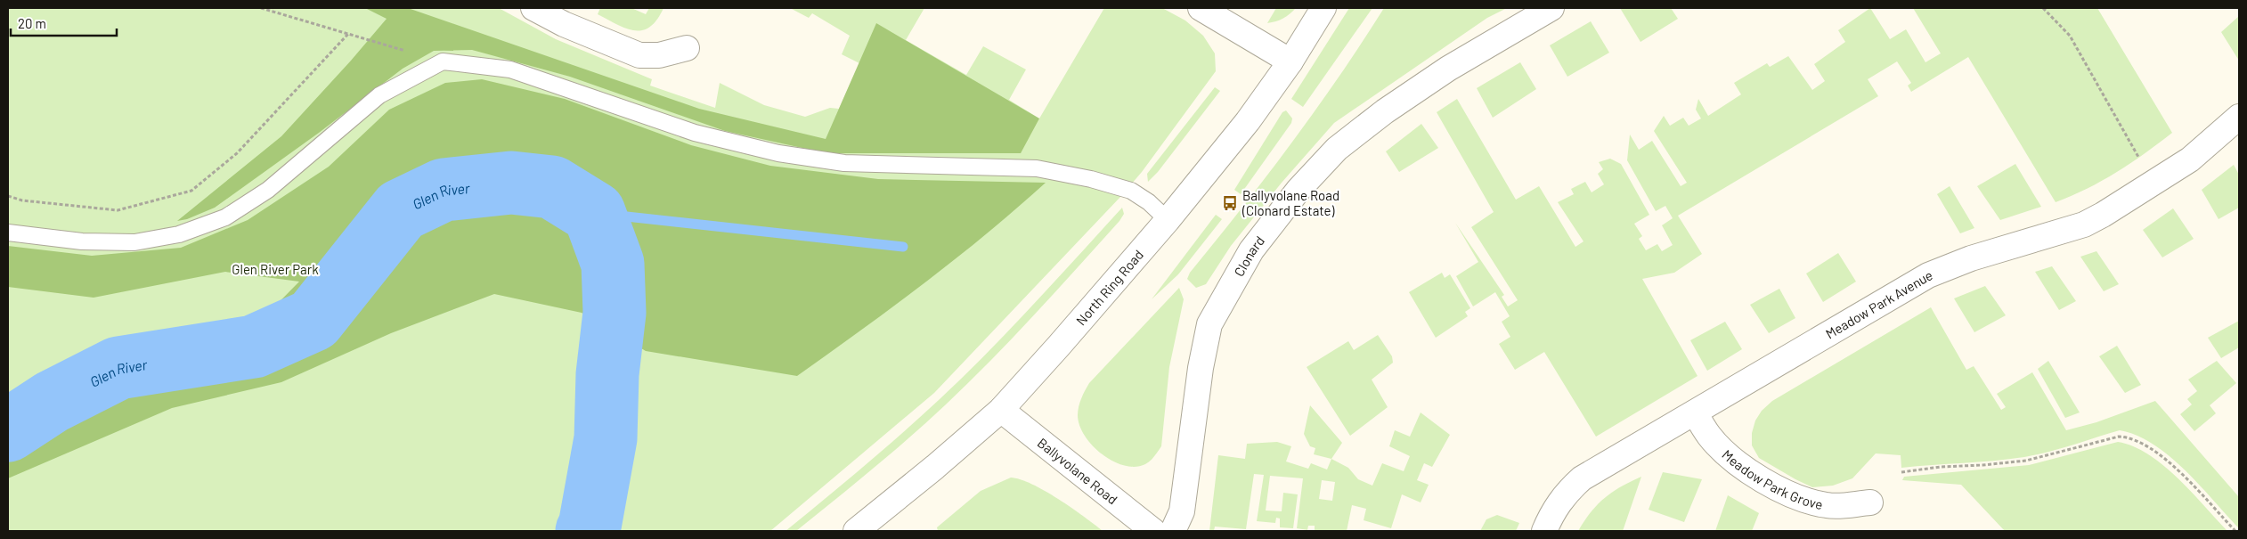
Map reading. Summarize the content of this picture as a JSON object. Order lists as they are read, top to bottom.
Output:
{
  "streets": {
    "street": [
      "Clonard",
      "North Ring Road",
      "Meadow Park Avenue",
      "Ballyvolane Road",
      "Meadow Park Grove"
    ]
  },
  "crossings": [
    ["North Ring Road", "Ballyvolane Road"],
    ["Meadow Park Avenue", "Meadow Park Grove"]
  ],
  "water": ["Glen River"],
  "parks": ["Glen River Park"],
  "places": {
    "bus stop": ["Ballyvolane Road (Clonard Estate)"]
  },
  "scale_bar": "20 m"
}
